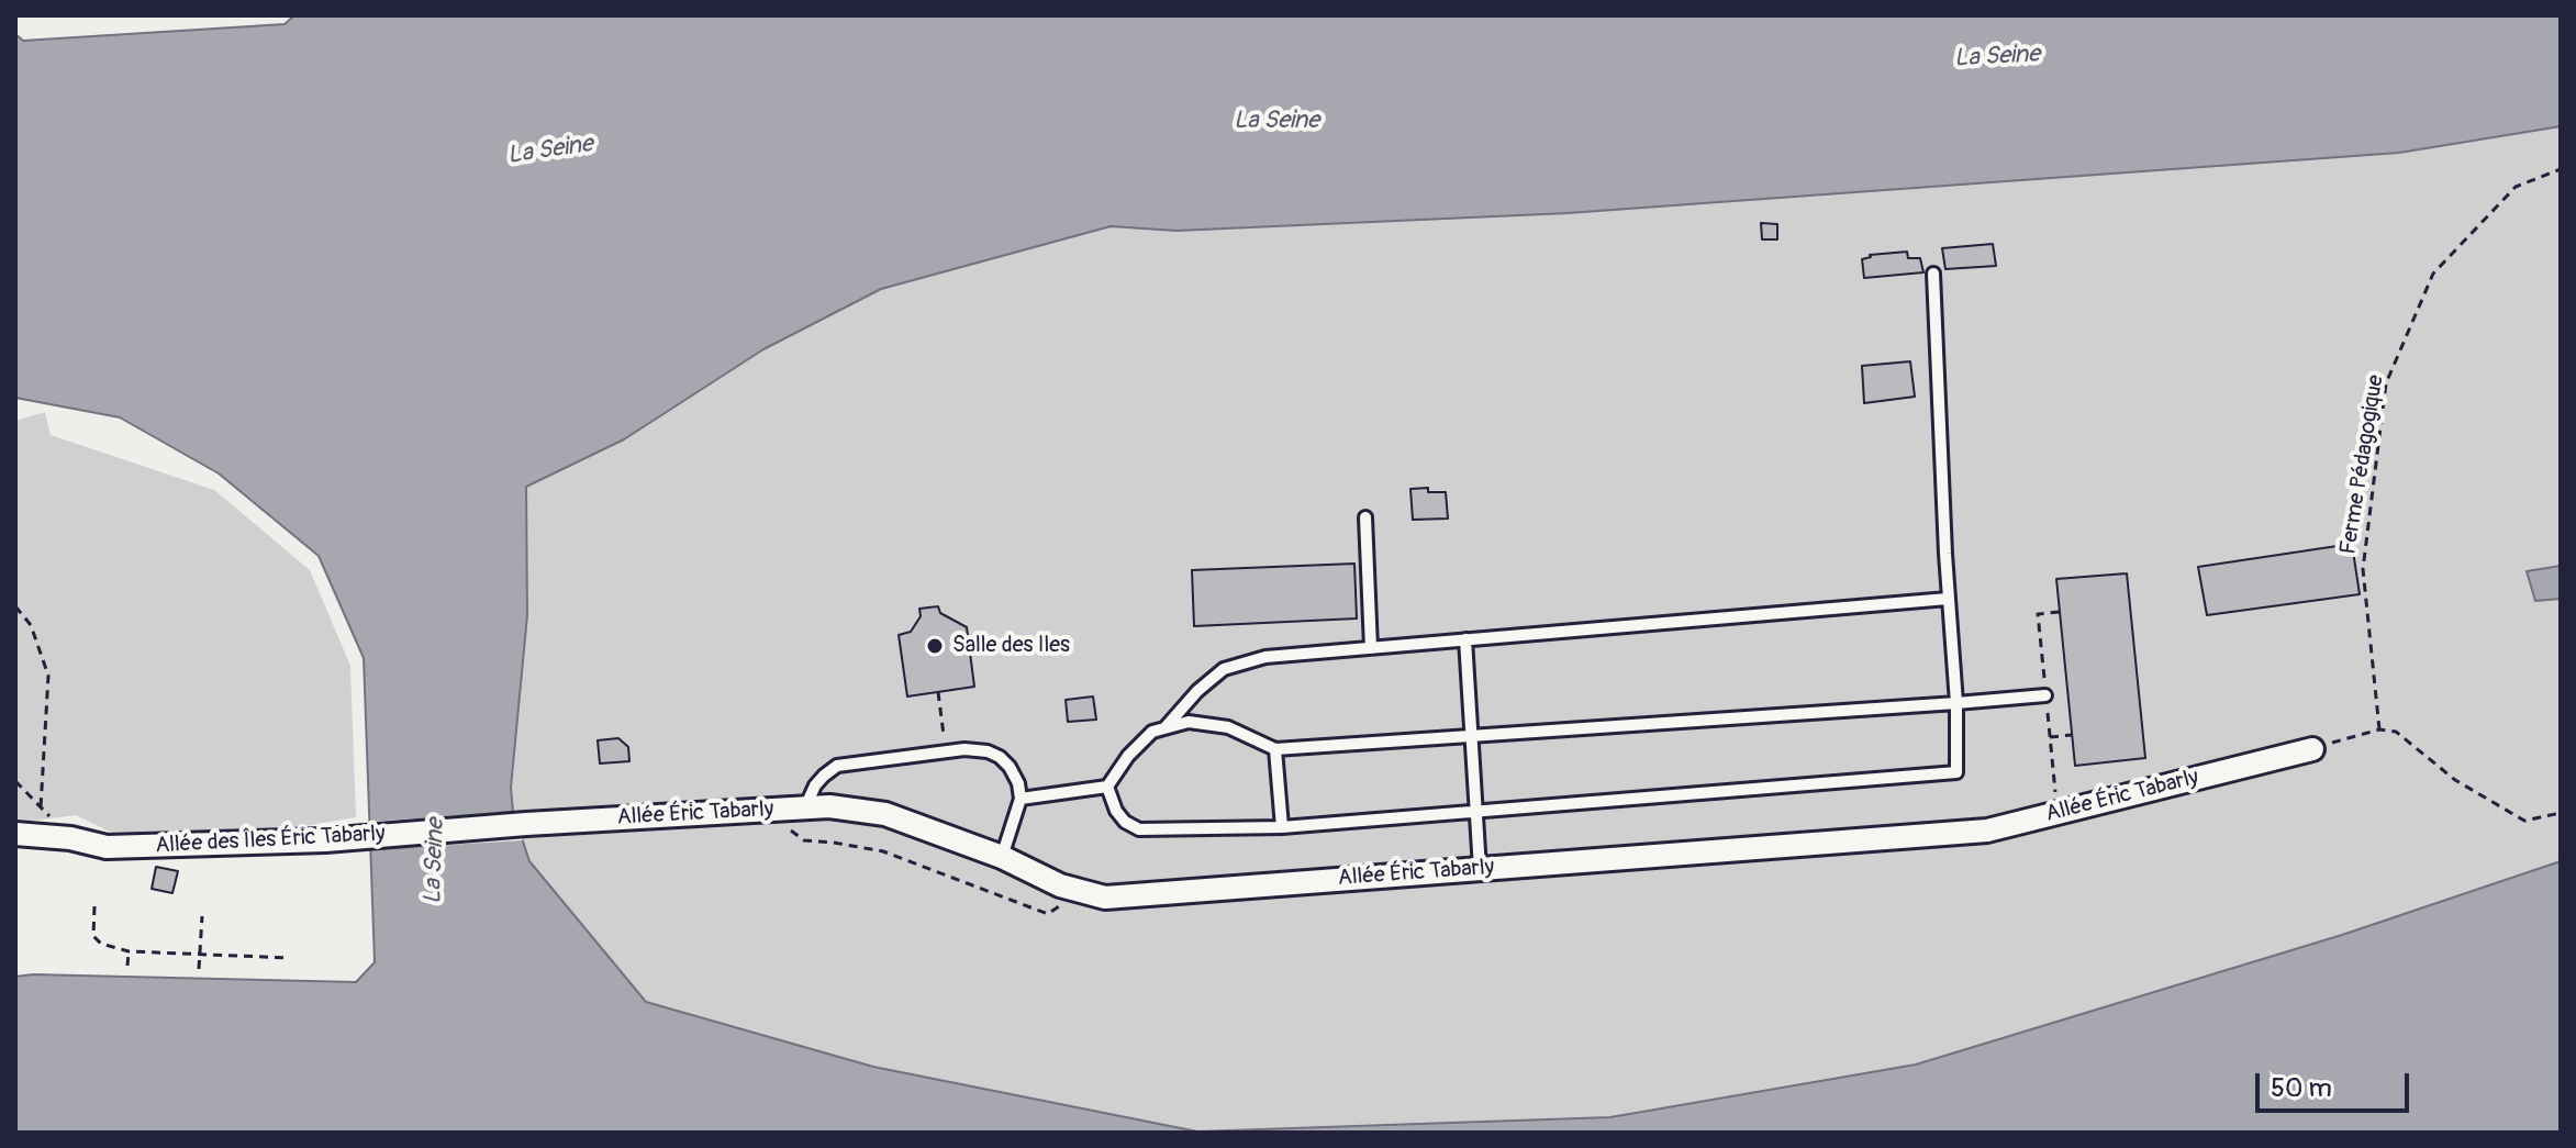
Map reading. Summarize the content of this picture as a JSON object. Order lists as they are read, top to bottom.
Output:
{
  "streets": {
    "street": ["Allée Éric Tabarly", "Allée des Îles Éric Tabarly"],
    "path": ["Ferme Pédagogique"]
  },
  "crossings": [
    ["Allée Éric Tabarly", "Allée des Îles Éric Tabarly"]
  ],
  "water": ["La Seine"],
  "places": ["Salle des Iles"],
  "scale_bar": "50 m"
}
